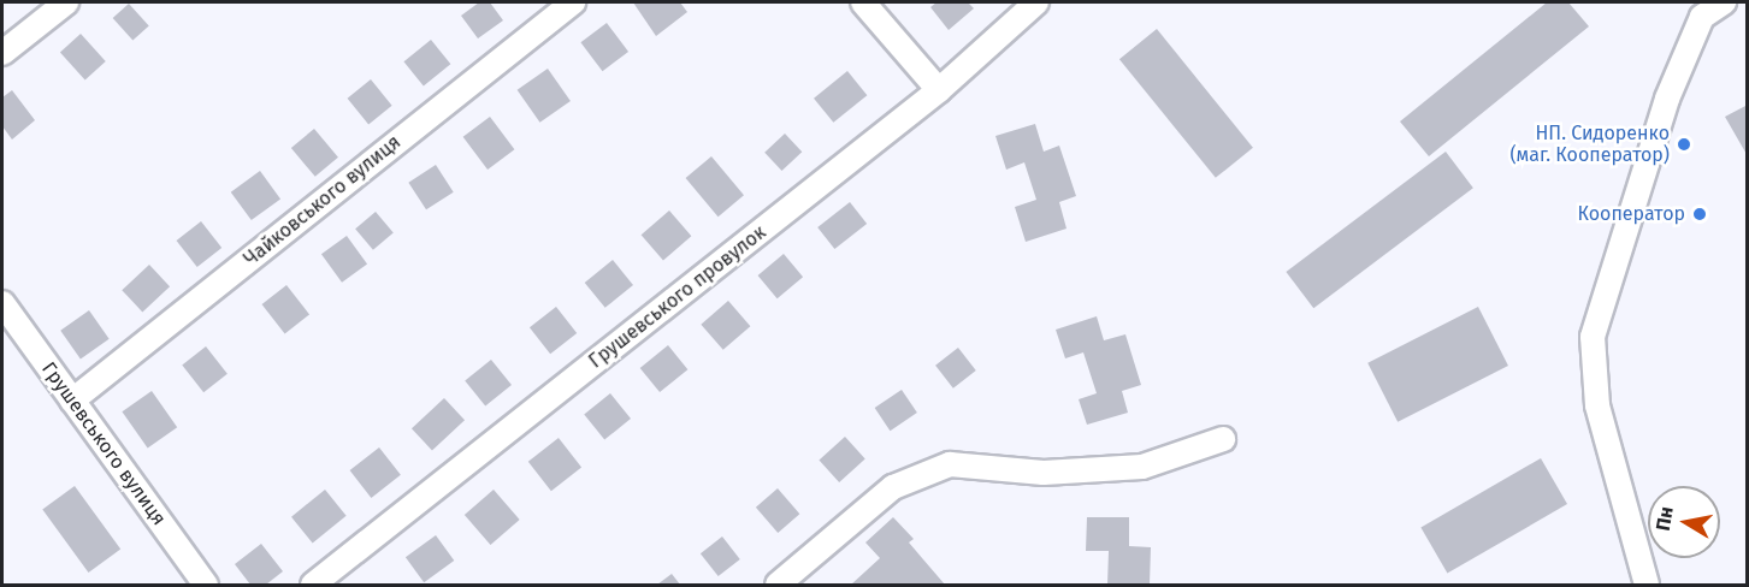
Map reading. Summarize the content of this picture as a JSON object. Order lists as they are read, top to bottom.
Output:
{
  "streets": {
    "street": ["Чайковського вулиця", "Грушевського провулок", "Грушевського вулиця"]
  },
  "crossings": [
    ["Чайковського вулиця", "Грушевського вулиця"]
  ],
  "places": ["НП. Сидоренко (маг. Кооператор)", "Кооператор"],
  "north": "left"
}
